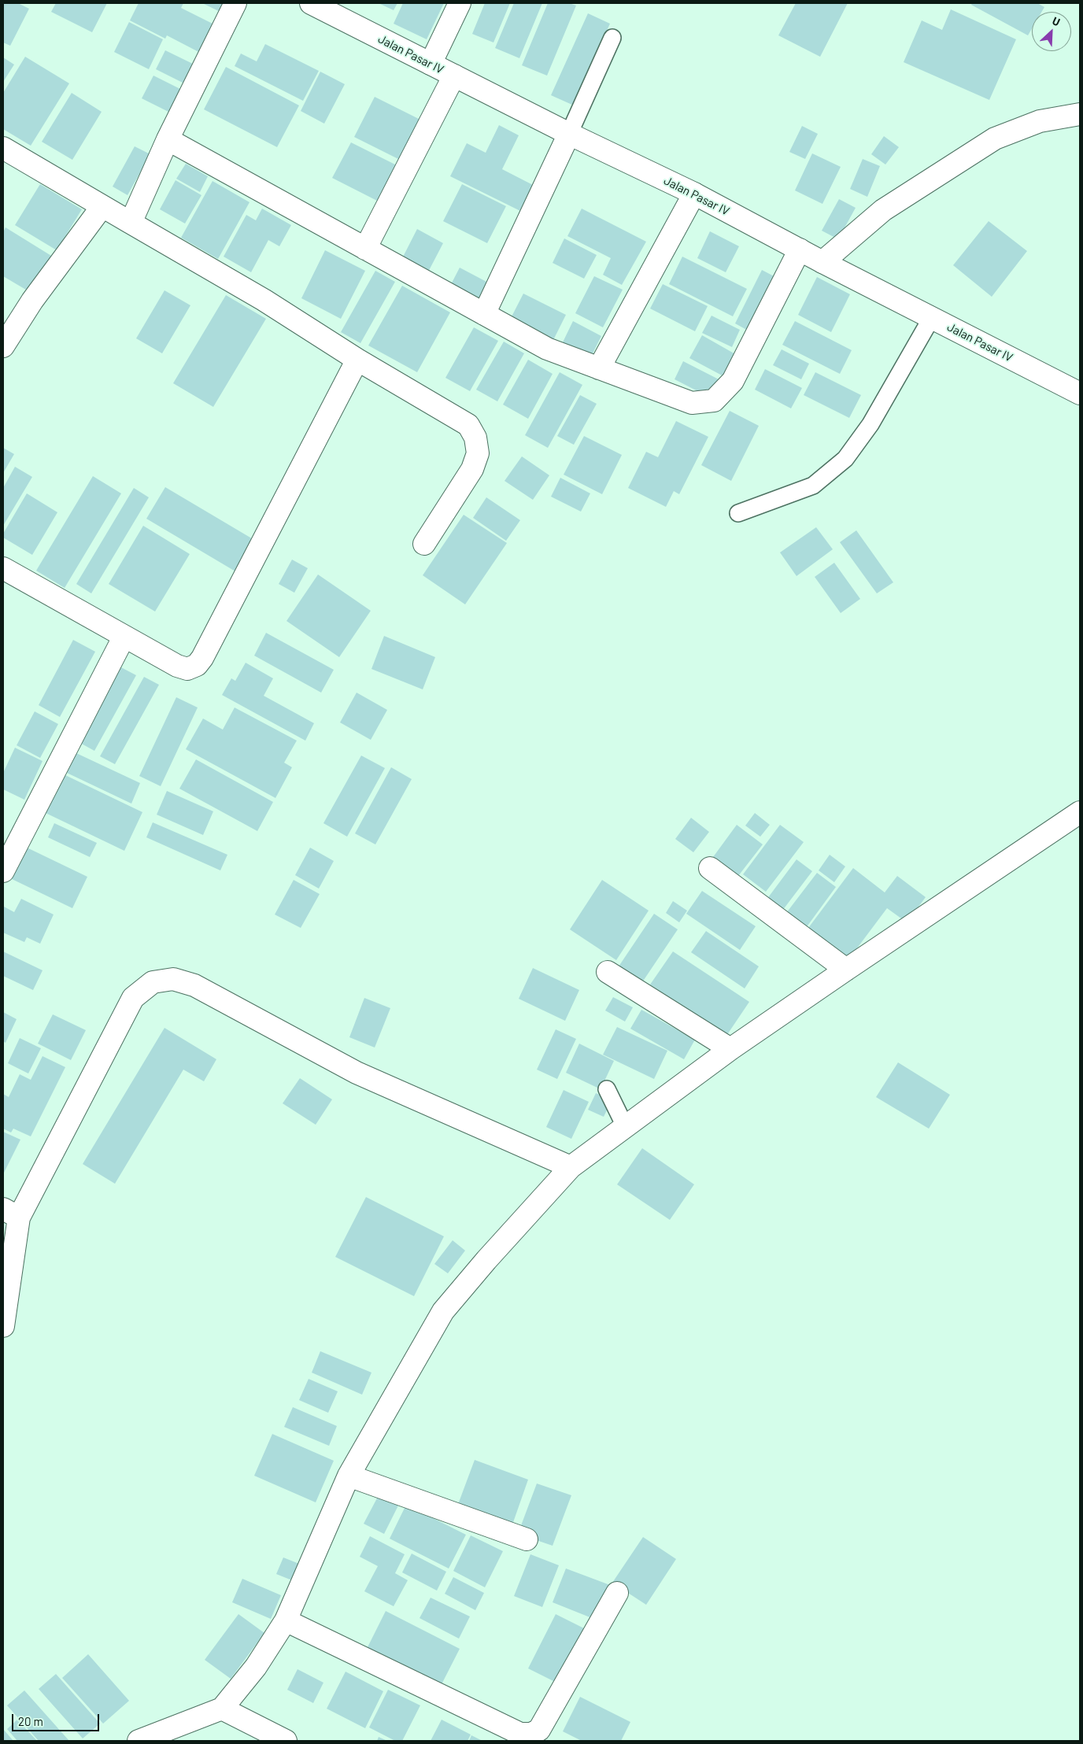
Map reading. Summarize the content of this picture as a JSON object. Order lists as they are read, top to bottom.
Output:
{
  "streets": {
    "street": ["Jalan Pasar IV"]
  },
  "scale_bar": "20 m",
  "north": "top right"
}
